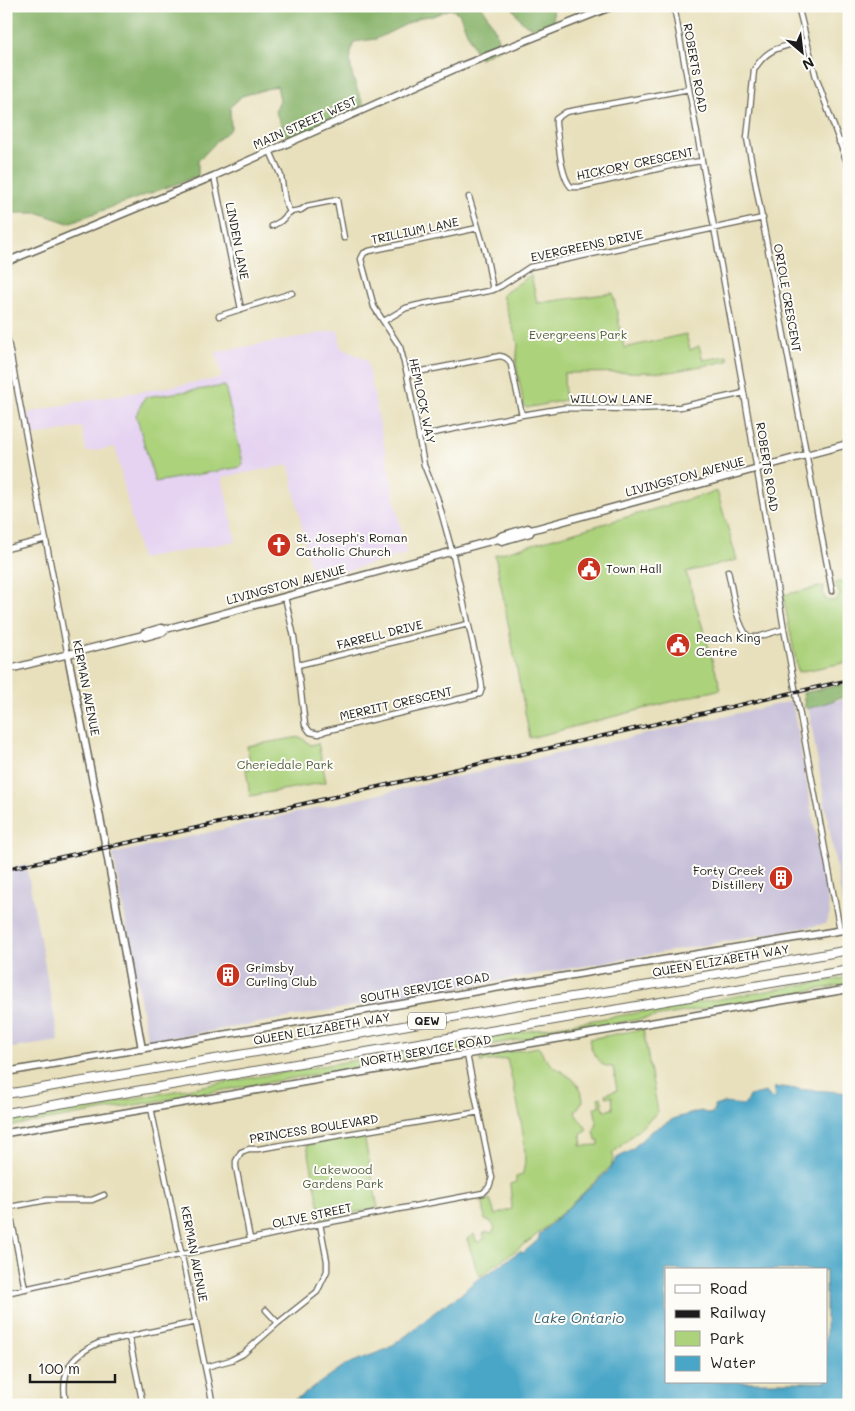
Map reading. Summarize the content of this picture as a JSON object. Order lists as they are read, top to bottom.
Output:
{
  "streets": {
    "highway": ["QUEEN ELIZABETH WAY", "QEW"],
    "street": [
      "ROBERTS ROAD",
      "MAIN STREET WEST",
      "HICKORY CRESCENT",
      "TRILLIUM LANE",
      "LINDEN LANE",
      "EVERGREENS DRIVE",
      "ORIOLE CRESCENT",
      "WILLOW LANE",
      "HEMLOCK WAY",
      "LIVINGSTON AVENUE",
      "FARRELL DRIVE",
      "KERMAN AVENUE",
      "MERRITT CRESCENT",
      "SOUTH SERVICE ROAD",
      "NORTH SERVICE ROAD",
      "PRINCESS BOULEVARD",
      "OLIVE STREET"
    ]
  },
  "crossings": [
    ["ROBERTS ROAD", "HICKORY CRESCENT"],
    ["ROBERTS ROAD", "EVERGREENS DRIVE"],
    ["ROBERTS ROAD", "WILLOW LANE"],
    ["ROBERTS ROAD", "LIVINGSTON AVENUE"],
    ["ROBERTS ROAD", "SOUTH SERVICE ROAD"],
    ["MAIN STREET WEST", "LINDEN LANE"],
    ["TRILLIUM LANE", "HEMLOCK WAY"],
    ["EVERGREENS DRIVE", "ORIOLE CRESCENT"],
    ["EVERGREENS DRIVE", "HEMLOCK WAY"],
    ["ORIOLE CRESCENT", "LIVINGSTON AVENUE"],
    ["WILLOW LANE", "HEMLOCK WAY"],
    ["HEMLOCK WAY", "LIVINGSTON AVENUE"],
    ["HEMLOCK WAY", "MERRITT CRESCENT"],
    ["LIVINGSTON AVENUE", "KERMAN AVENUE"],
    ["LIVINGSTON AVENUE", "MERRITT CRESCENT"],
    ["FARRELL DRIVE", "MERRITT CRESCENT"],
    ["KERMAN AVENUE", "SOUTH SERVICE ROAD"],
    ["KERMAN AVENUE", "NORTH SERVICE ROAD"],
    ["KERMAN AVENUE", "OLIVE STREET"],
    ["NORTH SERVICE ROAD", "OLIVE STREET"],
    ["PRINCESS BOULEVARD", "OLIVE STREET"]
  ],
  "water": ["Lake Ontario"],
  "parks": ["Evergreens Park", "Cheriedale Park", "Lakewood Gardens Park"],
  "places": {
    "church": ["St. Joseph's Roman Catholic Church"],
    "public building": ["Town Hall", "Peach King Centre"],
    "building": ["Forty Creek Distillery", "Grimsby Curling Club"]
  },
  "legend": [
    "Road",
    "Railway",
    "Park",
    "Water"
  ],
  "scale_bar": "100 m",
  "north": "bottom right"
}
